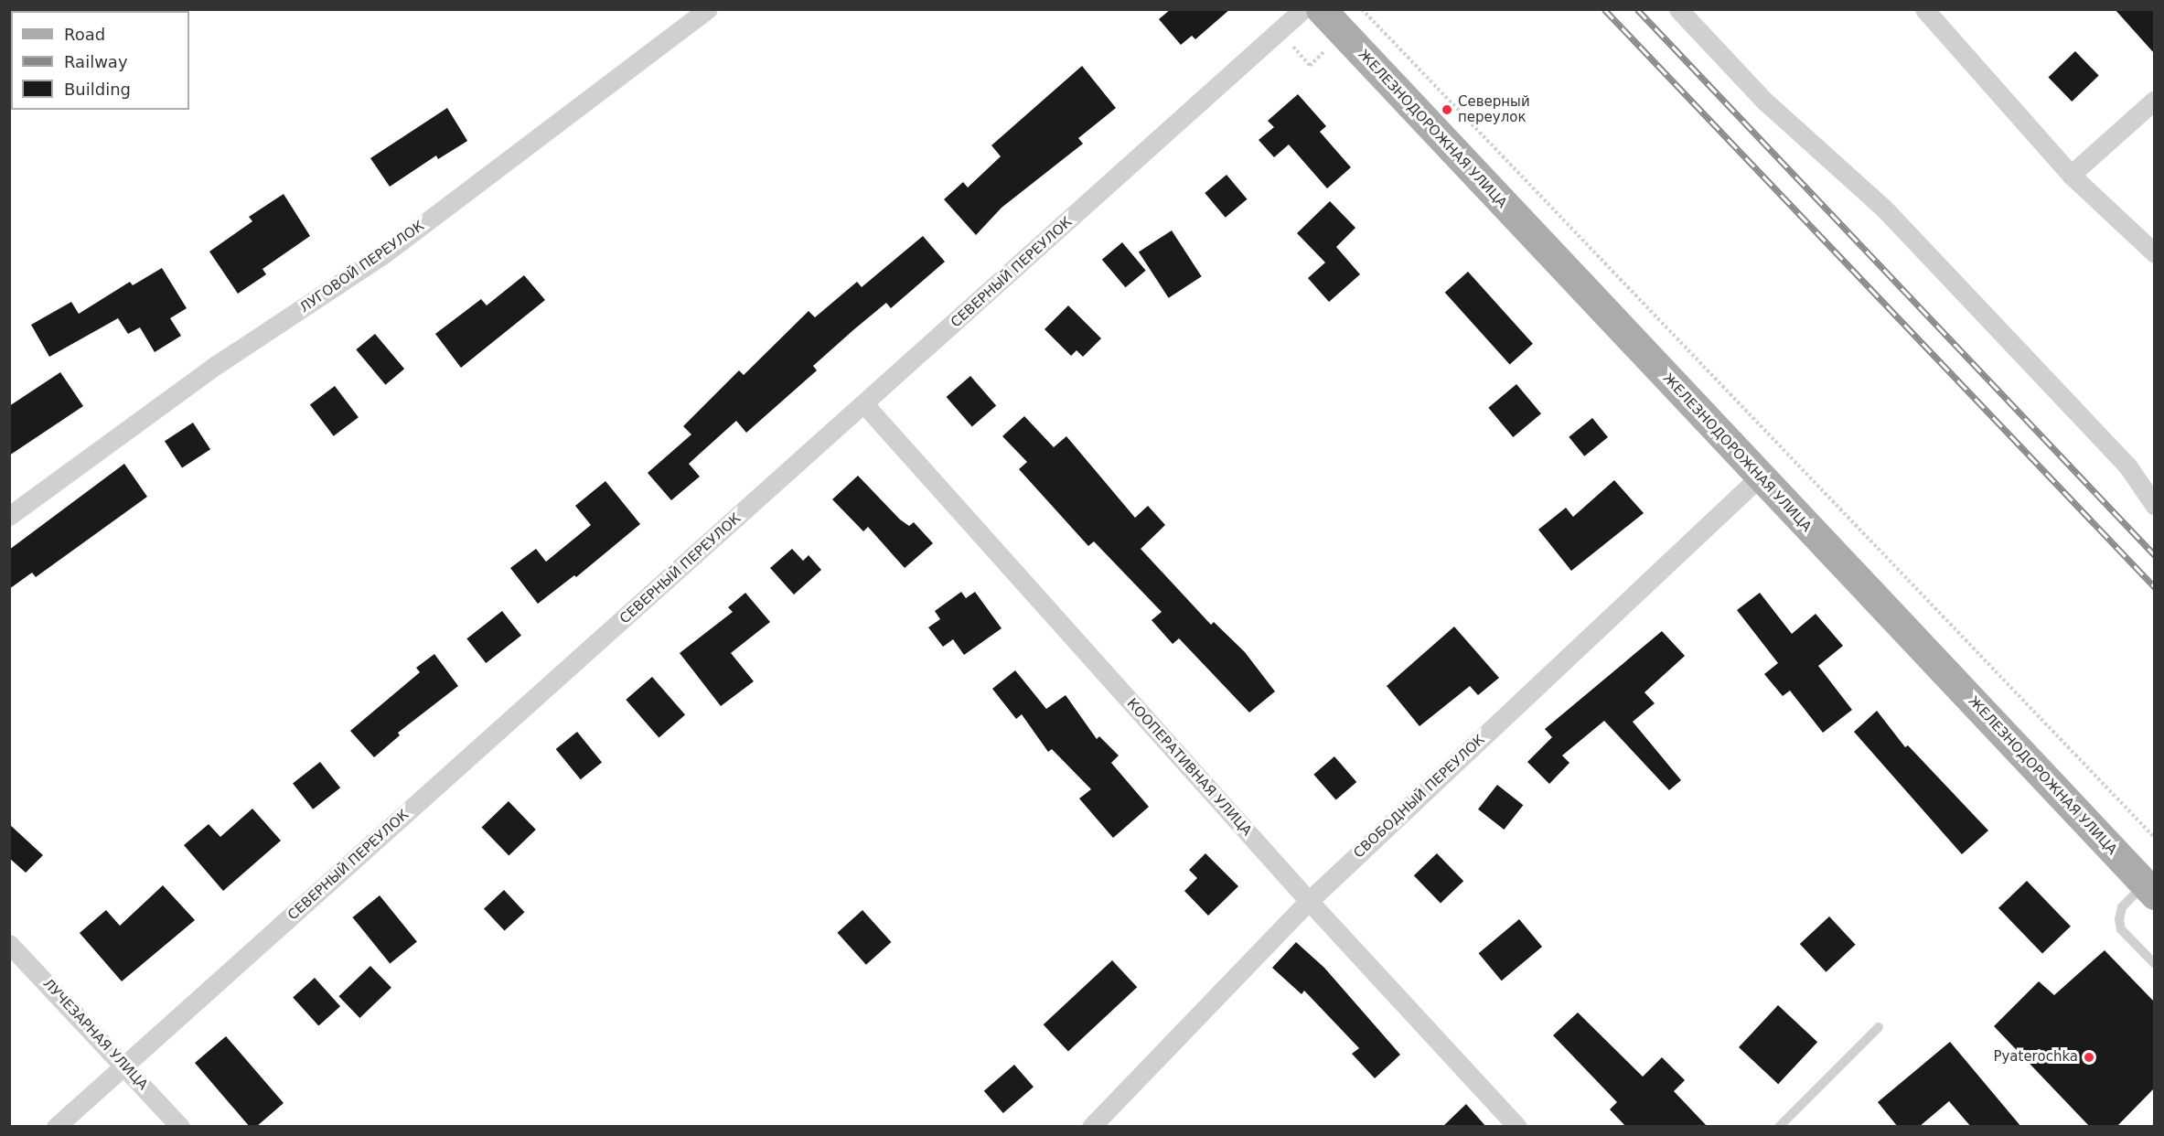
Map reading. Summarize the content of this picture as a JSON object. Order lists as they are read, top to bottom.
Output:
{
  "streets": {
    "main road": ["ЖЕЛЕЗНОДОРОЖНАЯ УЛИЦА"],
    "street": [
      "ЛУГОВОЙ ПЕРЕУЛОК",
      "СЕВЕРНЫЙ ПЕРЕУЛОК",
      "КООПЕРАТИВНАЯ УЛИЦА",
      "СВОБОДНЫЙ ПЕРЕУЛОК",
      "ЛУЧЕЗАРНАЯ УЛИЦА"
    ]
  },
  "crossings": [
    ["ЖЕЛЕЗНОДОРОЖНАЯ УЛИЦА", "СВОБОДНЫЙ ПЕРЕУЛОК"],
    ["СЕВЕРНЫЙ ПЕРЕУЛОК", "КООПЕРАТИВНАЯ УЛИЦА"],
    ["СЕВЕРНЫЙ ПЕРЕУЛОК", "ЛУЧЕЗАРНАЯ УЛИЦА"],
    ["КООПЕРАТИВНАЯ УЛИЦА", "СВОБОДНЫЙ ПЕРЕУЛОК"]
  ],
  "places": ["Северный переулок", "Pyaterochka"],
  "legend": ["Road", "Railway", "Building"]
}
